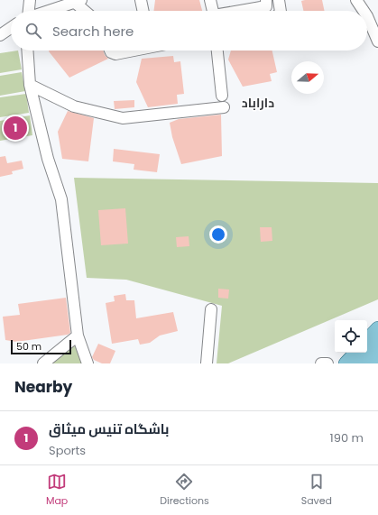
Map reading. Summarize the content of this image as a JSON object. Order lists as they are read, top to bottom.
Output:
{
  "districts": ["داراباد"],
  "scale_bar": "50 m",
  "north": "right",
  "page": {
    "search": "Search here",
    "pins": "1",
    "scale": "50 m",
    "heading": "Nearby",
    "list": [
      {
        "mark": "1",
        "name": "باشگاه تنيس ميثاق",
        "note": "Sports",
        "value": "190 m"
      }
    ],
    "nav": ["Map", "Directions", "Saved"]
  }
}
